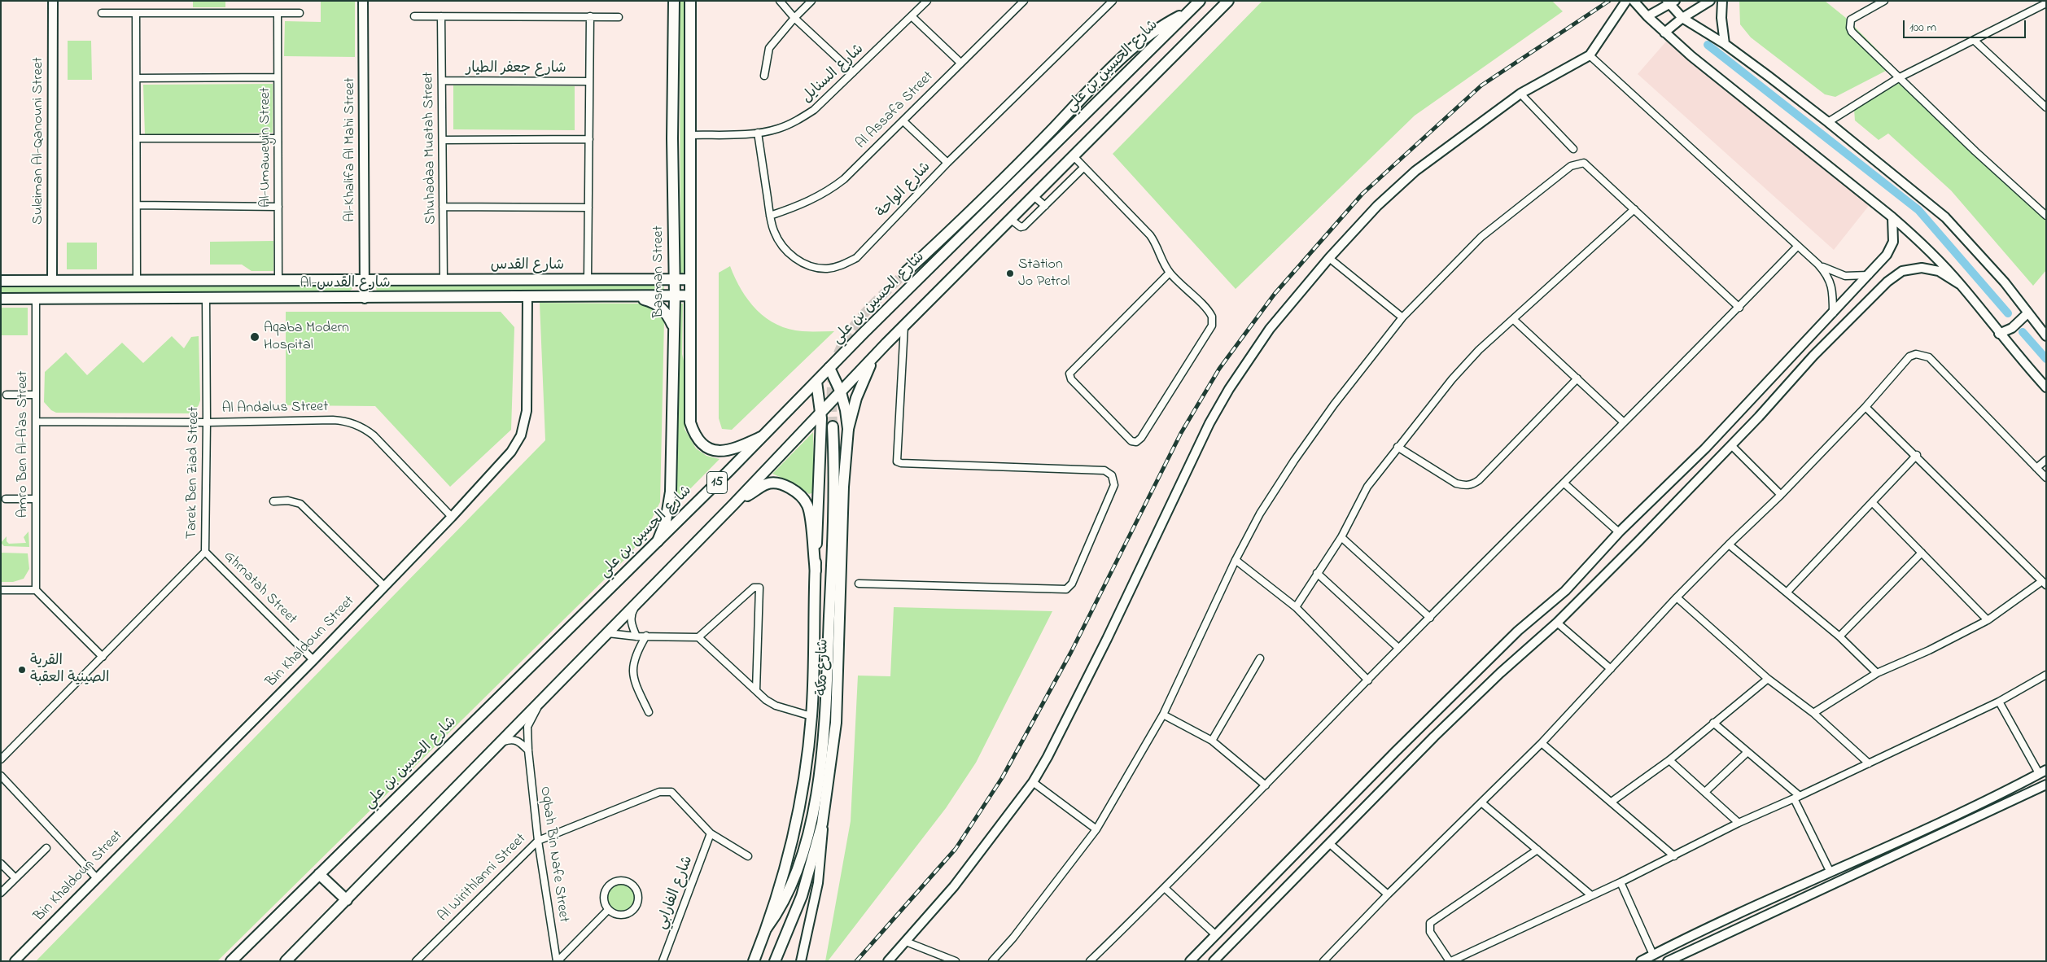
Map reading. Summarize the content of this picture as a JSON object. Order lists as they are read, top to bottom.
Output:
{
  "streets": {
    "main road": [
      "شارع الحسين بن علي",
      "شارع القدس",
      "Basman Street",
      "Al-شارع القدس",
      "15",
      "شارع مكة"
    ],
    "street": [
      "شارع جعفر الطيار",
      "شارع السنايل",
      "Al Assafa Street",
      "Suleiman Al-Qanouni Street",
      "Al-Umaweyin Street",
      "Shuhadaa Muatah Street",
      "Al-Khalifa Al Mahi Street",
      "شارع الواحة",
      "Al Andalus Street",
      "Amro Ben Al-A'as Street",
      "Tarek Ben Ziad Street",
      "Ghrnatah Street",
      "Bin Khaldoun Street",
      "Oqbah Bin Nafe Street",
      "Al Wirithlanni Street",
      "شارع الفارابي"
    ]
  },
  "crossings": [
    ["شارع الحسين بن علي", "Basman Street"],
    ["شارع الحسين بن علي", "شارع مكة"],
    ["شارع جعفر الطيار", "Shuhadaa Muatah Street"],
    ["شارع السنايل", "شارع الواحة"],
    ["Al Assafa Street", "شارع الواحة"],
    ["Suleiman Al-Qanouni Street", "Al-شارع القدس"],
    ["Al-Umaweyin Street", "Al-شارع القدس"],
    ["Shuhadaa Muatah Street", "شارع القدس"],
    ["Al-Khalifa Al Mahi Street", "شارع القدس"],
    ["Al-Khalifa Al Mahi Street", "Al-شارع القدس"],
    ["شارع القدس", "Basman Street"],
    ["شارع القدس", "Al-شارع القدس"],
    ["Basman Street", "Al-شارع القدس"],
    ["Al-شارع القدس", "Amro Ben Al-A'as Street"],
    ["Al-شارع القدس", "Tarek Ben Ziad Street"],
    ["Al-شارع القدس", "Bin Khaldoun Street"],
    ["Al Andalus Street", "Amro Ben Al-A'as Street"],
    ["Al Andalus Street", "Tarek Ben Ziad Street"],
    ["Al Andalus Street", "Bin Khaldoun Street"],
    ["Tarek Ben Ziad Street", "Ghrnatah Street"],
    ["15", "شارع مكة"],
    ["15", "Oqbah Bin Nafe Street"],
    ["Ghrnatah Street", "Bin Khaldoun Street"],
    ["Oqbah Bin Nafe Street", "Al Wirithlanni Street"],
    ["Al Wirithlanni Street", "شارع الفارابي"]
  ],
  "places": ["Station Jo Petrol", "Aqaba Modern Hospital", "القرية الصينية العقبة"],
  "scale_bar": "100 m"
}
